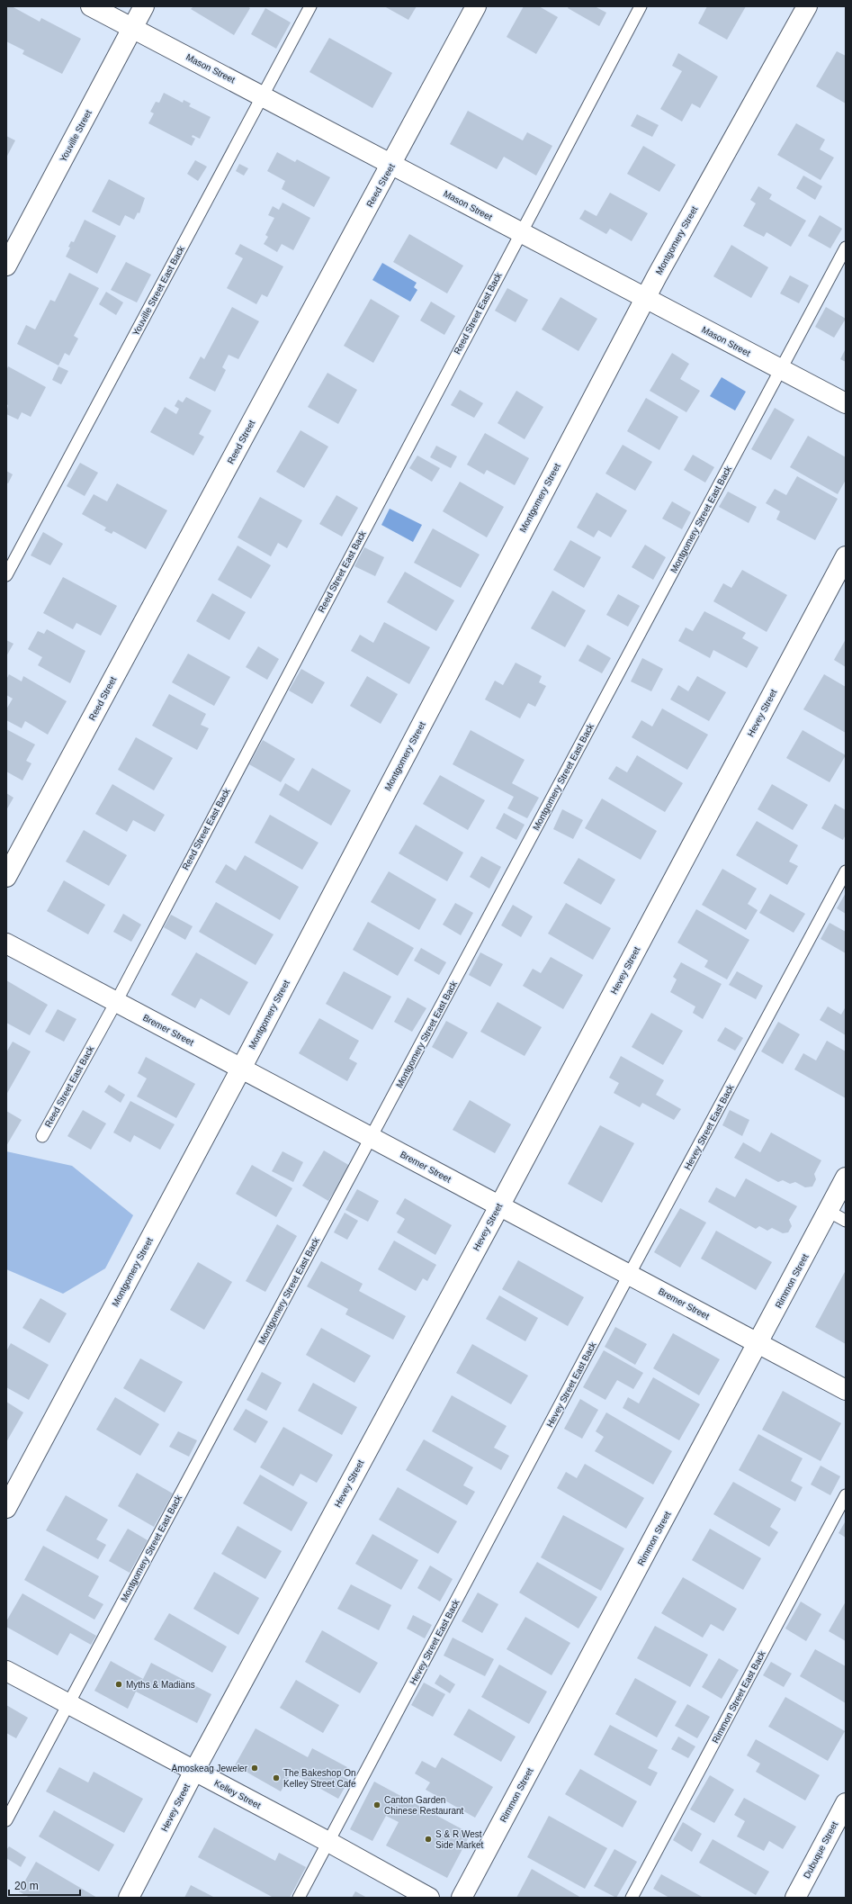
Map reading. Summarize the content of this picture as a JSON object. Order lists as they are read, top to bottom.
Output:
{
  "streets": {
    "street": [
      "Mason Street",
      "Youville Street",
      "Reed Street",
      "Montgomery Street",
      "Hevey Street",
      "Bremer Street",
      "Rimmon Street",
      "Kelley Street",
      "Dubuque Street"
    ],
    "lane": [
      "Youville Street East Back",
      "Reed Street East Back",
      "Montgomery Street East Back",
      "Hevey Street East Back",
      "Rimmon Street East Back"
    ]
  },
  "crossings": [
    ["Mason Street", "Youville Street"],
    ["Mason Street", "Reed Street"],
    ["Mason Street", "Montgomery Street"],
    ["Mason Street", "Youville Street East Back"],
    ["Mason Street", "Reed Street East Back"],
    ["Mason Street", "Montgomery Street East Back"],
    ["Montgomery Street", "Bremer Street"],
    ["Reed Street East Back", "Bremer Street"],
    ["Montgomery Street East Back", "Bremer Street"],
    ["Montgomery Street East Back", "Kelley Street"],
    ["Hevey Street", "Bremer Street"],
    ["Hevey Street", "Kelley Street"],
    ["Bremer Street", "Hevey Street East Back"],
    ["Bremer Street", "Rimmon Street"],
    ["Hevey Street East Back", "Kelley Street"]
  ],
  "places": [
    "Myths & Madians",
    "Amoskeag Jeweler",
    "The Bakeshop On Kelley Street Cafe",
    "Canton Garden Chinese Restaurant",
    "S & R West Side Market"
  ],
  "scale_bar": "20 m"
}
